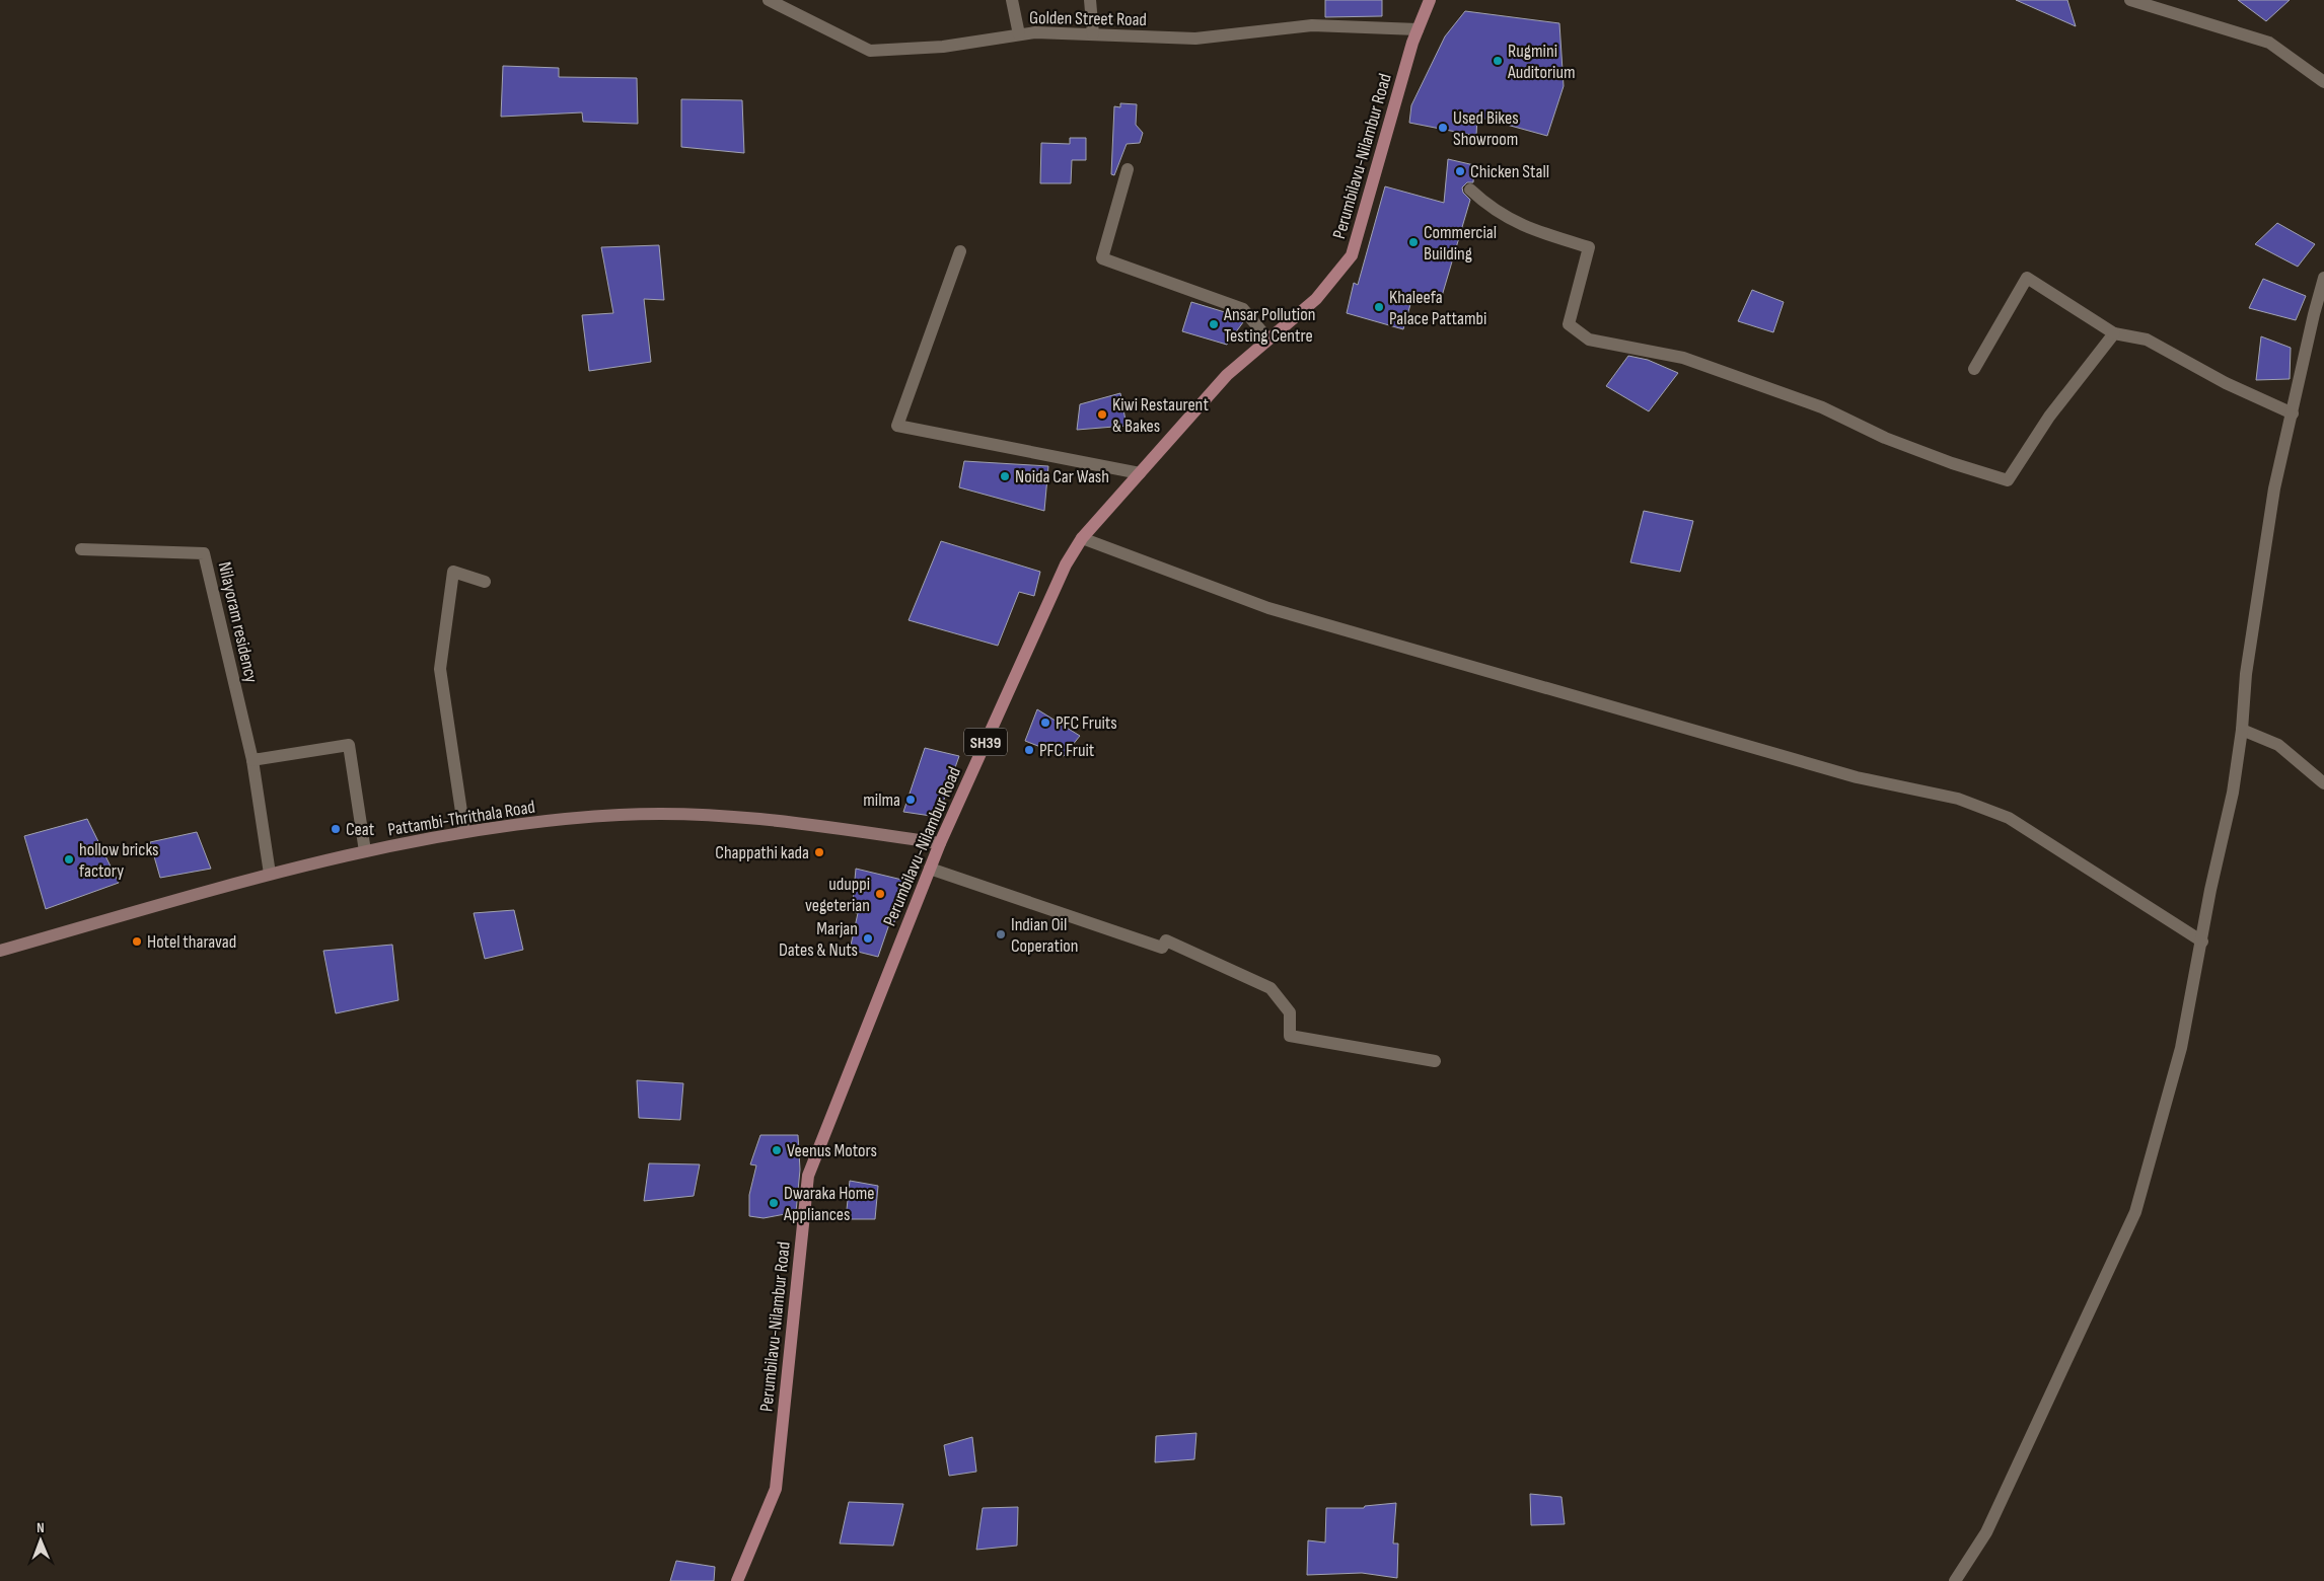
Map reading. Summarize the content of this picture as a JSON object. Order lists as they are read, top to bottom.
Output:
{
  "streets": {
    "main road": ["Perumbilavu-Nilambur Road", "SH39", "Pattambi-Thrithala Road"],
    "street": ["Golden Street Road", "Nilayoram residency"]
  },
  "crossings": [
    ["Golden Street Road", "Perumbilavu-Nilambur Road"],
    ["Perumbilavu-Nilambur Road", "Pattambi-Thrithala Road"],
    ["Nilayoram residency", "Pattambi-Thrithala Road"]
  ],
  "places": [
    "Rugmini Auditorium",
    "Used Bikes Showroom",
    "Chicken Stall",
    "Commercial Building",
    "Khaleefa Palace Pattambi",
    "Ansar Pollution Testing Centre",
    "Kiwi Restaurent & Bakes",
    "Noida Car Wash",
    "PFC Fruits",
    "PFC Fruit",
    "milma",
    "Ceat",
    "Chappathi kada",
    "hollow bricks factory",
    "uduppi vegeterian",
    "Indian Oil Coperation",
    "Marjan Dates & Nuts",
    "Hotel tharavad",
    "Veenus Motors",
    "Dwaraka Home Appliances"
  ],
  "north": "top"
}
